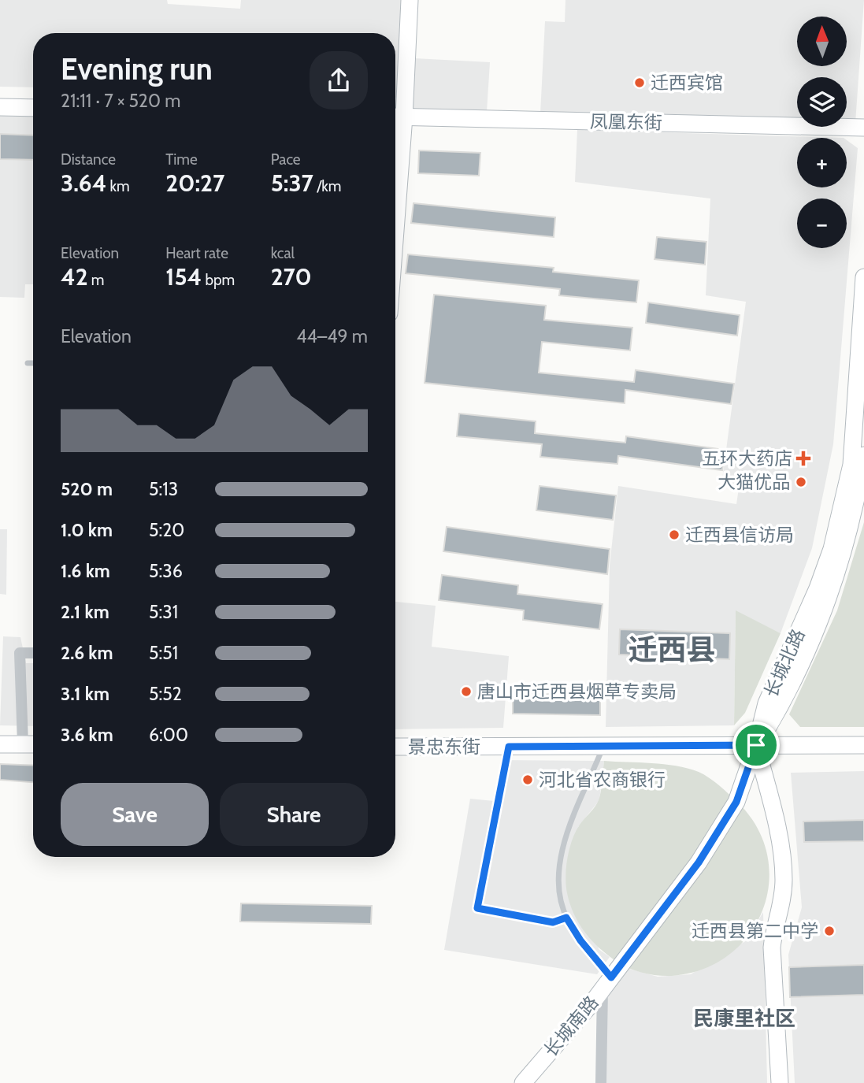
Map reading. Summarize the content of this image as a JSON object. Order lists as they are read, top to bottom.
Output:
{
  "streets": {
    "street": [
      "凤凰东街",
      "长城北路",
      "景忠东街",
      "长城南路"
    ]
  },
  "crossings": [
    ["长城北路", "景忠东街"],
    ["长城北路", "长城南路"],
    ["景忠东街", "长城南路"]
  ],
  "districts": ["迁西县", "民康里社区"],
  "places": {
    "other": [
      "迁西宾馆",
      "大猫优品",
      "迁西县信访局",
      "唐山市迁西县烟草专卖局",
      "河北省农商银行",
      "迁西县第二中学"
    ],
    "health": ["五环大药店"]
  },
  "north": "top",
  "page": {
    "map_buttons": ["+", "−"],
    "heading": ["Evening run", "21:11 · 7 × 520 m"],
    "stats": [
      ["Distance", "3.64 km"],
      ["Time", "20:27"],
      ["Pace", "5:37 /km"],
      ["Elevation", "42 m"],
      ["Heart rate", "154 bpm"],
      ["kcal", "270"]
    ],
    "chart": ["Elevation", "44–49 m"],
    "list": [
      {
        "name": "520 m",
        "note": "5:13"
      },
      {
        "name": "1.0 km",
        "note": "5:20"
      },
      {
        "name": "1.6 km",
        "note": "5:36"
      },
      {
        "name": "2.1 km",
        "note": "5:31"
      },
      {
        "name": "2.6 km",
        "note": "5:51"
      },
      {
        "name": "3.1 km",
        "note": "5:52"
      },
      {
        "name": "3.6 km",
        "note": "6:00"
      }
    ],
    "buttons": ["Save", "Share"]
  }
}
